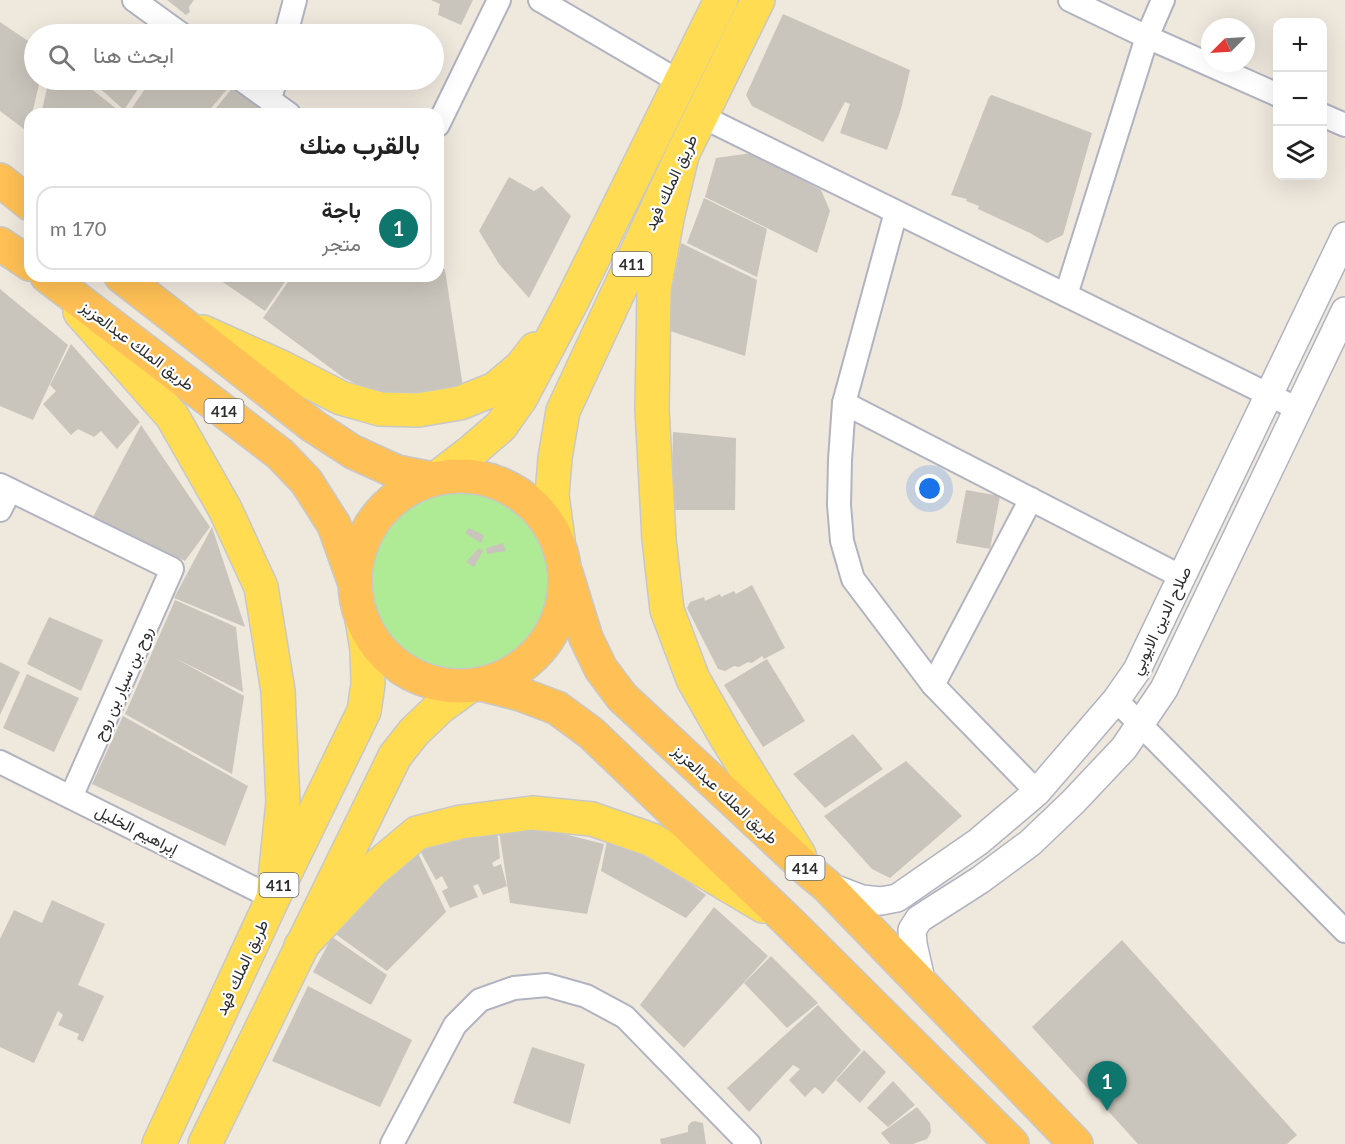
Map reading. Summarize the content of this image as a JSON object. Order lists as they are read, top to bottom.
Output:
{
  "streets": {
    "highway": ["طريق الملك عبدالعزيز", "414"],
    "main road": ["طريق الملك فهد", "411"],
    "street": ["صلاح الدين الايوبي", "روح بن سيار بن روح", "إبراهيم الخليل"]
  },
  "crossings": [
    ["طريق الملك فهد", "411"],
    ["طريق الملك فهد", "طريق الملك عبدالعزيز"],
    ["طريق الملك فهد", "414"],
    ["طريق الملك فهد", "إبراهيم الخليل"],
    ["411", "طريق الملك عبدالعزيز"],
    ["411", "414"],
    ["طريق الملك عبدالعزيز", "414"],
    ["طريق الملك عبدالعزيز", "صلاح الدين الايوبي"],
    ["روح بن سيار بن روح", "إبراهيم الخليل"]
  ],
  "north": "bottom left",
  "page": {
    "map_buttons": ["+", "−"],
    "search": "ابحث هنا",
    "heading": "بالقرب منك",
    "list": [
      {
        "mark": "1",
        "name": "باجة",
        "note": "متجر",
        "value": "170 m"
      }
    ],
    "pins": "1"
  }
}
